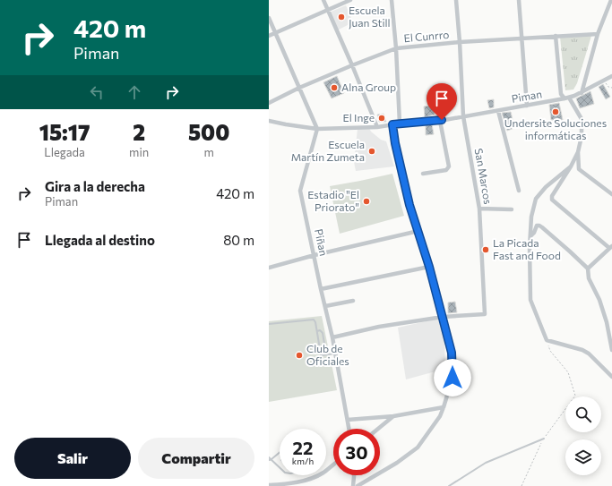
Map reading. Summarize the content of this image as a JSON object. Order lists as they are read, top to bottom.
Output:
{
  "streets": {
    "street": [
      "El Cunrro",
      "Piman",
      "San Marcos",
      "Piñan"
    ]
  },
  "crossings": [
    ["El Cunrro", "San Marcos"],
    ["Piman", "San Marcos"],
    ["Piman", "Piñan"]
  ],
  "places": [
    "Escuela Juan Still",
    "Alna Group",
    "Undersite Soluciones informáticas",
    "El Inge",
    "Escuela Martín Zumeta",
    "Estadio \"El Priorato\"",
    "La Picada Fast and Food",
    "Club de Oficiales"
  ],
  "page": {
    "turn": ["420 m", "Piman"],
    "eta": [
      "15:17",
      "Llegada",
      "2",
      "min",
      "500",
      "m"
    ],
    "list": [
      {
        "name": "Gira a la derecha",
        "note": "Piman",
        "value": "420 m"
      },
      {
        "name": "Llegada al destino",
        "value": "80 m"
      }
    ],
    "speed": "22 km/h",
    "limit": "30",
    "buttons": ["Salir", "Compartir"]
  }
}
